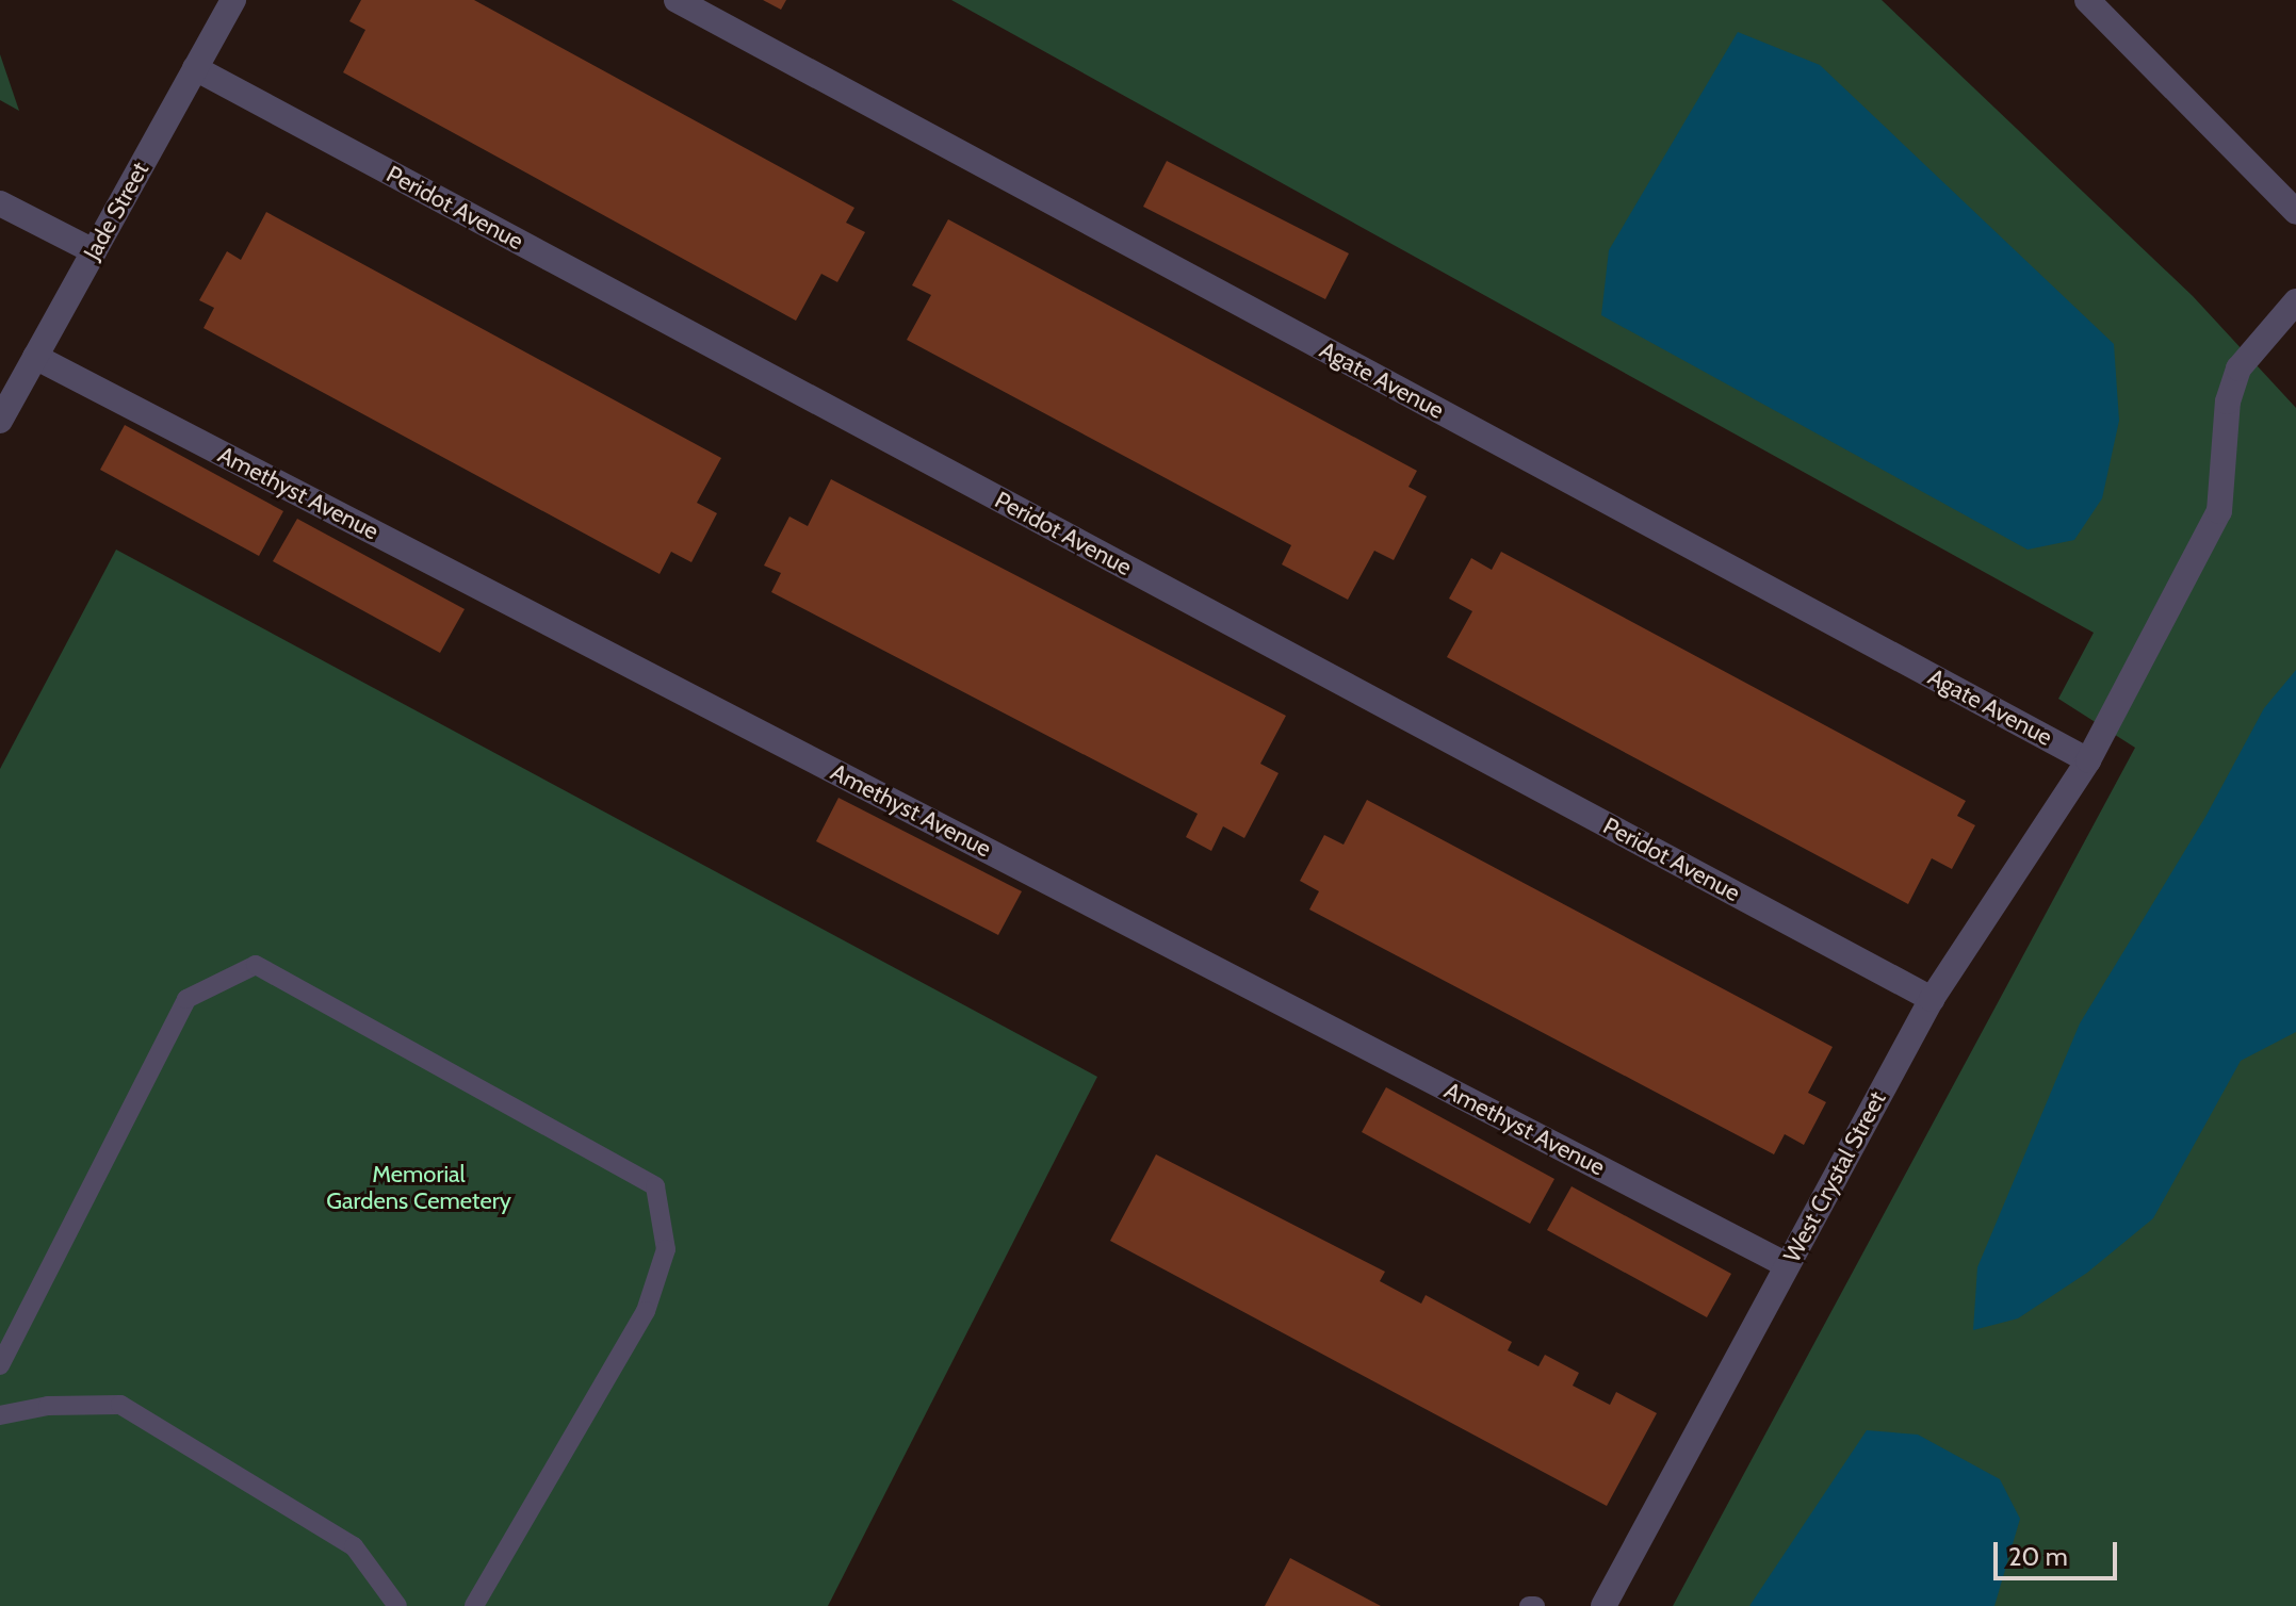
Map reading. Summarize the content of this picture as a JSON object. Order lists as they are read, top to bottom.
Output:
{
  "streets": {
    "street": [
      "Peridot Avenue",
      "Jade Street",
      "Agate Avenue",
      "Amethyst Avenue",
      "West Crystal Street"
    ]
  },
  "crossings": [
    ["Peridot Avenue", "Jade Street"],
    ["Peridot Avenue", "West Crystal Street"],
    ["Jade Street", "Amethyst Avenue"],
    ["Agate Avenue", "West Crystal Street"],
    ["Amethyst Avenue", "West Crystal Street"]
  ],
  "parks": ["Memorial Gardens Cemetery"],
  "scale_bar": "20 m"
}
